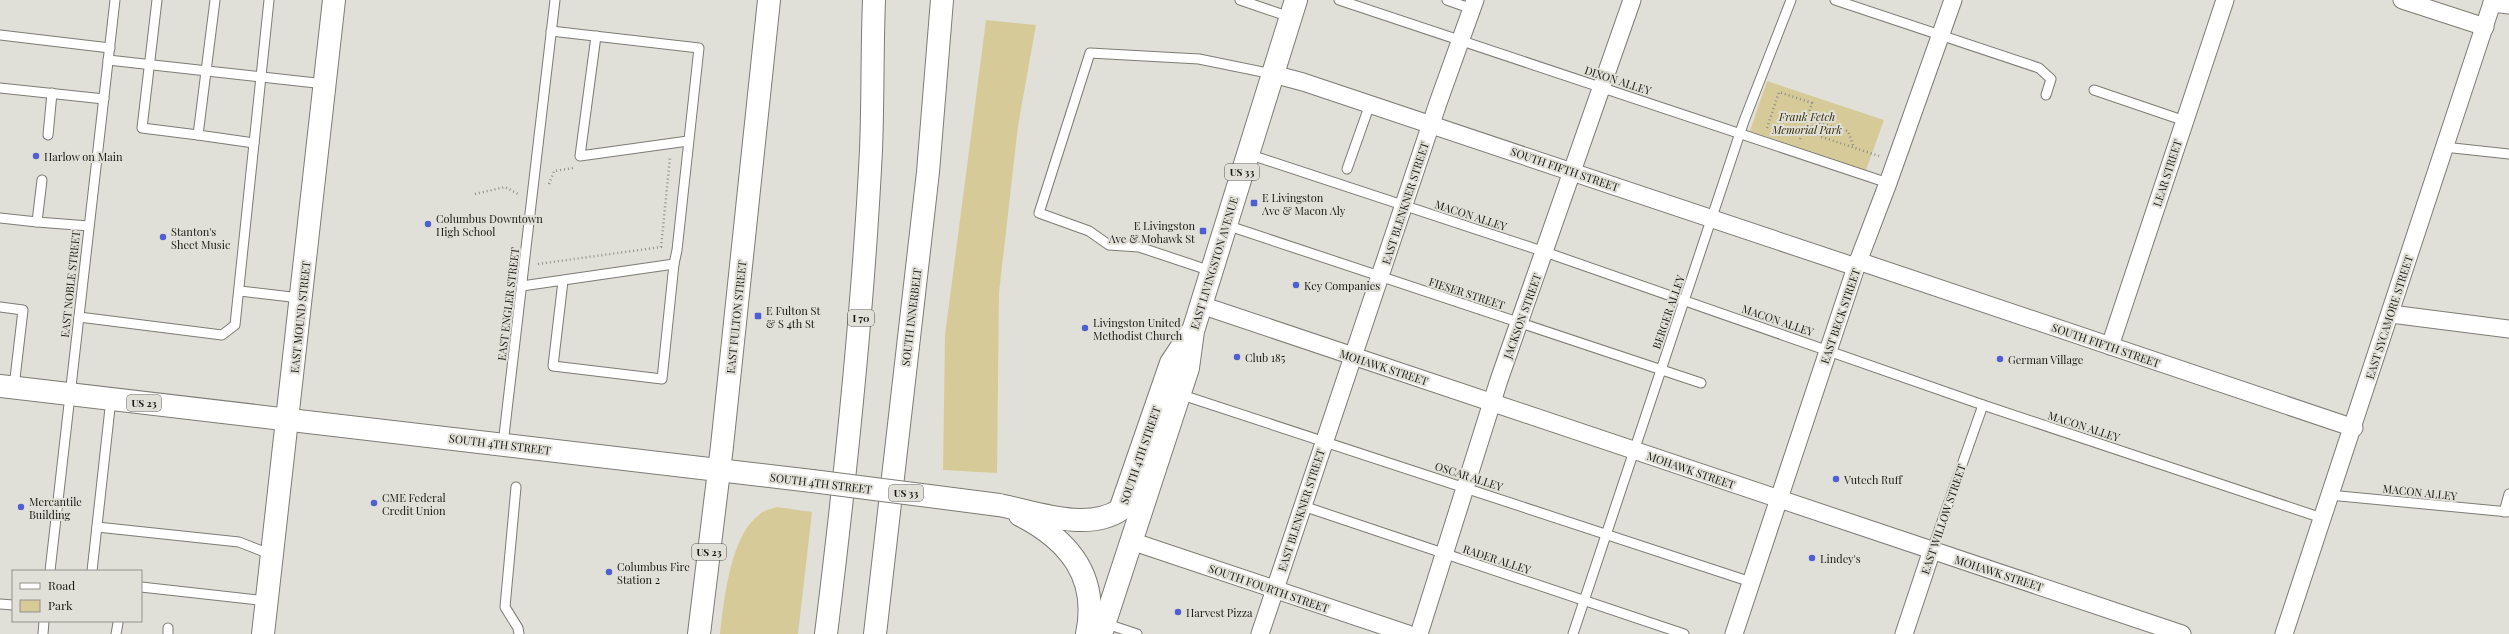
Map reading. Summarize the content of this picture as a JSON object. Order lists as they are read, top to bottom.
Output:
{
  "streets": {
    "main road": [
      "US 33",
      "EAST LIVINGSTON AVENUE",
      "EAST MOUND STREET",
      "EAST FULTON STREET",
      "SOUTH INNERBELT",
      "I 70",
      "US 23",
      "SOUTH 4TH STREET"
    ],
    "street": [
      "SOUTH FIFTH STREET",
      "LEAR STREET",
      "EAST BLENKNER STREET",
      "JACKSON STREET",
      "EAST BECK STREET",
      "EAST SYCAMORE STREET",
      "MOHAWK STREET",
      "EAST WILLOW STREET",
      "SOUTH FOURTH STREET"
    ],
    "lane": [
      "DIXON ALLEY",
      "MACON ALLEY",
      "EAST NOBLE STREET",
      "FIESER STREET",
      "EAST ENGLER STREET",
      "BERGER ALLEY",
      "OSCAR ALLEY",
      "RADER ALLEY"
    ]
  },
  "crossings": [
    ["DIXON ALLEY", "EAST BLENKNER STREET"],
    ["DIXON ALLEY", "BERGER ALLEY"],
    ["DIXON ALLEY", "JACKSON STREET"],
    ["DIXON ALLEY", "EAST BECK STREET"],
    ["SOUTH FIFTH STREET", "LEAR STREET"],
    ["SOUTH FIFTH STREET", "EAST BLENKNER STREET"],
    ["SOUTH FIFTH STREET", "EAST LIVINGSTON AVENUE"],
    ["SOUTH FIFTH STREET", "BERGER ALLEY"],
    ["SOUTH FIFTH STREET", "JACKSON STREET"],
    ["SOUTH FIFTH STREET", "EAST BECK STREET"],
    ["SOUTH FIFTH STREET", "EAST SYCAMORE STREET"],
    ["EAST BLENKNER STREET", "MACON ALLEY"],
    ["EAST BLENKNER STREET", "FIESER STREET"],
    ["EAST BLENKNER STREET", "MOHAWK STREET"],
    ["EAST BLENKNER STREET", "OSCAR ALLEY"],
    ["EAST BLENKNER STREET", "RADER ALLEY"],
    ["EAST BLENKNER STREET", "SOUTH FOURTH STREET"],
    ["MACON ALLEY", "EAST LIVINGSTON AVENUE"],
    ["MACON ALLEY", "BERGER ALLEY"],
    ["MACON ALLEY", "JACKSON STREET"],
    ["MACON ALLEY", "EAST BECK STREET"],
    ["MACON ALLEY", "EAST SYCAMORE STREET"],
    ["MACON ALLEY", "EAST WILLOW STREET"],
    ["EAST LIVINGSTON AVENUE", "FIESER STREET"],
    ["EAST LIVINGSTON AVENUE", "MOHAWK STREET"],
    ["EAST LIVINGSTON AVENUE", "SOUTH 4TH STREET"],
    ["EAST LIVINGSTON AVENUE", "OSCAR ALLEY"],
    ["EAST LIVINGSTON AVENUE", "SOUTH FOURTH STREET"],
    ["EAST NOBLE STREET", "SOUTH 4TH STREET"],
    ["FIESER STREET", "BERGER ALLEY"],
    ["FIESER STREET", "JACKSON STREET"],
    ["EAST ENGLER STREET", "SOUTH 4TH STREET"],
    ["BERGER ALLEY", "MOHAWK STREET"],
    ["BERGER ALLEY", "OSCAR ALLEY"],
    ["BERGER ALLEY", "RADER ALLEY"],
    ["JACKSON STREET", "MOHAWK STREET"],
    ["JACKSON STREET", "OSCAR ALLEY"],
    ["JACKSON STREET", "RADER ALLEY"],
    ["EAST BECK STREET", "MOHAWK STREET"],
    ["EAST BECK STREET", "OSCAR ALLEY"],
    ["EAST MOUND STREET", "SOUTH 4TH STREET"],
    ["EAST FULTON STREET", "SOUTH 4TH STREET"],
    ["MOHAWK STREET", "EAST WILLOW STREET"]
  ],
  "parks": ["Frank Fetch Memorial Park"],
  "places": {
    "other": [
      "Harlow on Main",
      "Columbus Downtown High School",
      "Stanton's Sheet Music",
      "Key Companies",
      "Livingston United Methodist Church",
      "Club 185",
      "German Village",
      "Vutech Ruff",
      "CME Federal Credit Union",
      "Mercantile Building",
      "Lindey's",
      "Columbus Fire Station 2",
      "Harvest Pizza"
    ],
    "transit": ["E Livingston Ave & Macon Aly", "E Livingston Ave & Mohawk St", "E Fulton St & S 4th St"]
  },
  "legend": ["Road", "Park"]
}
